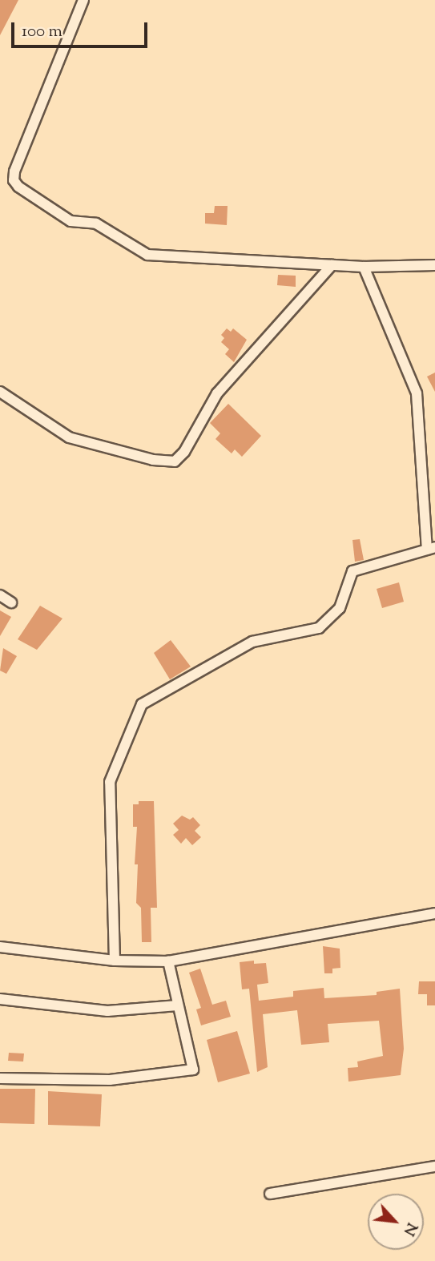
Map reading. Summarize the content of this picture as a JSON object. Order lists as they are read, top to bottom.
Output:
{
  "scale_bar": "100 m",
  "north": "bottom right"
}
